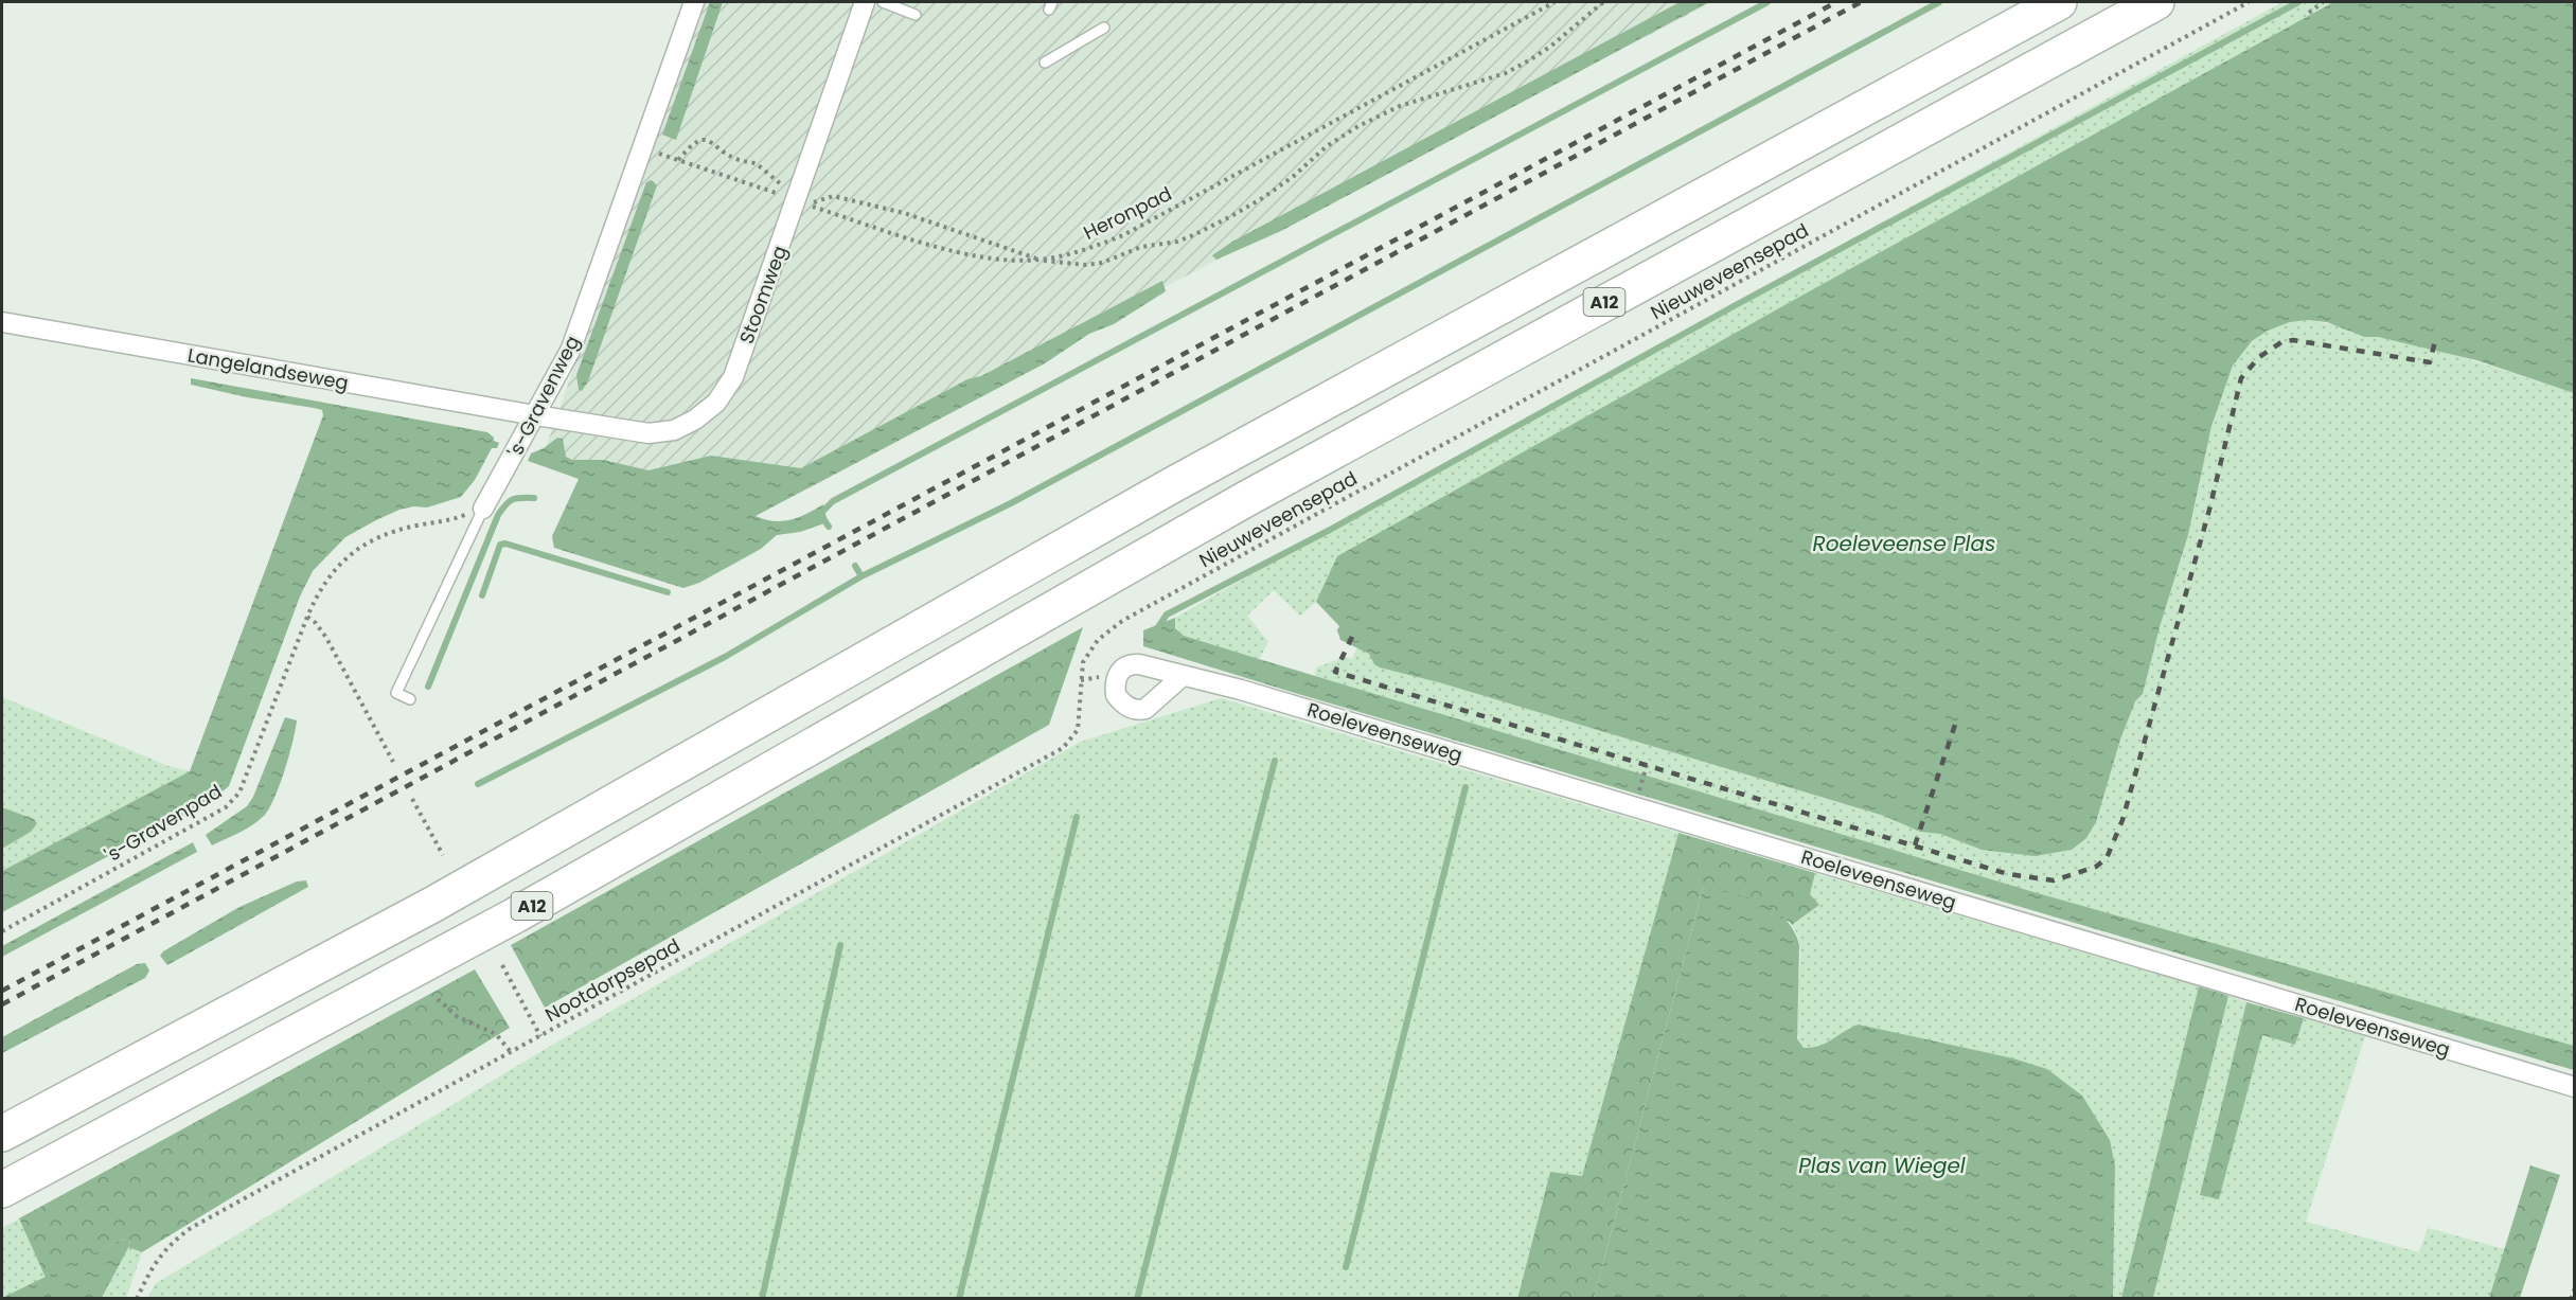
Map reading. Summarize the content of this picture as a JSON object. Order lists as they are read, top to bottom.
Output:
{
  "streets": {
    "highway": ["A12"],
    "street": [
      "Stoomweg",
      "Langelandseweg",
      "'s-Gravenweg",
      "Roeleveenseweg"
    ],
    "path": [
      "Heronpad",
      "Nieuweveensepad",
      "'s-Gravenpad",
      "Nootdorpsepad"
    ]
  },
  "crossings": [
    ["Heronpad", "Stoomweg"],
    ["Heronpad", "'s-Gravenweg"],
    ["Nieuweveensepad", "Nootdorpsepad"],
    ["Stoomweg", "Langelandseweg"],
    ["Stoomweg", "'s-Gravenweg"],
    ["Langelandseweg", "'s-Gravenweg"],
    ["'s-Gravenweg", "'s-Gravenpad"]
  ],
  "water": ["Roeleveense Plas", "Plas van Wiegel"]
}
